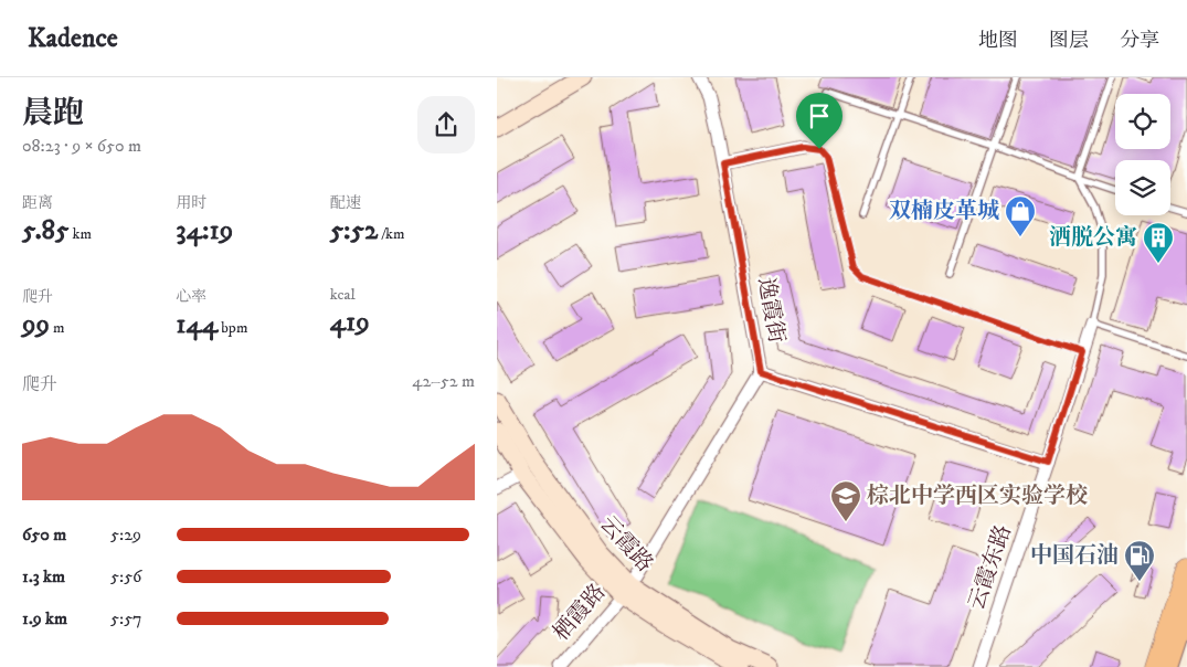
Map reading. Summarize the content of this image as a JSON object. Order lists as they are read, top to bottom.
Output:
{
  "streets": {
    "street": [
      "逸霞街",
      "云霞路",
      "云霞东路",
      "栖霞路"
    ]
  },
  "crossings": [
    ["逸霞街", "云霞路"],
    ["逸霞街", "栖霞路"],
    ["云霞路", "栖霞路"]
  ],
  "places": {
    "shop": ["双楠皮革城"],
    "building": ["洒脱公寓"],
    "school or university": ["棕北中学西区实验学校"],
    "fuel station": ["中国石油"]
  },
  "page": {
    "header": "Kadence",
    "nav": ["地图", "图层", "分享"],
    "heading": ["晨跑", "08:23 · 9 × 650 m"],
    "stats": [
      ["距离", "5.85 km"],
      ["用时", "34:19"],
      ["配速", "5:52 /km"],
      ["爬升", "99 m"],
      ["心率", "144 bpm"],
      ["kcal", "419"]
    ],
    "chart": ["爬升", "42–52 m"],
    "list": [
      {
        "name": "650 m",
        "note": "5:29"
      },
      {
        "name": "1.3 km",
        "note": "5:56"
      },
      {
        "name": "1.9 km",
        "note": "5:57"
      }
    ]
  }
}
